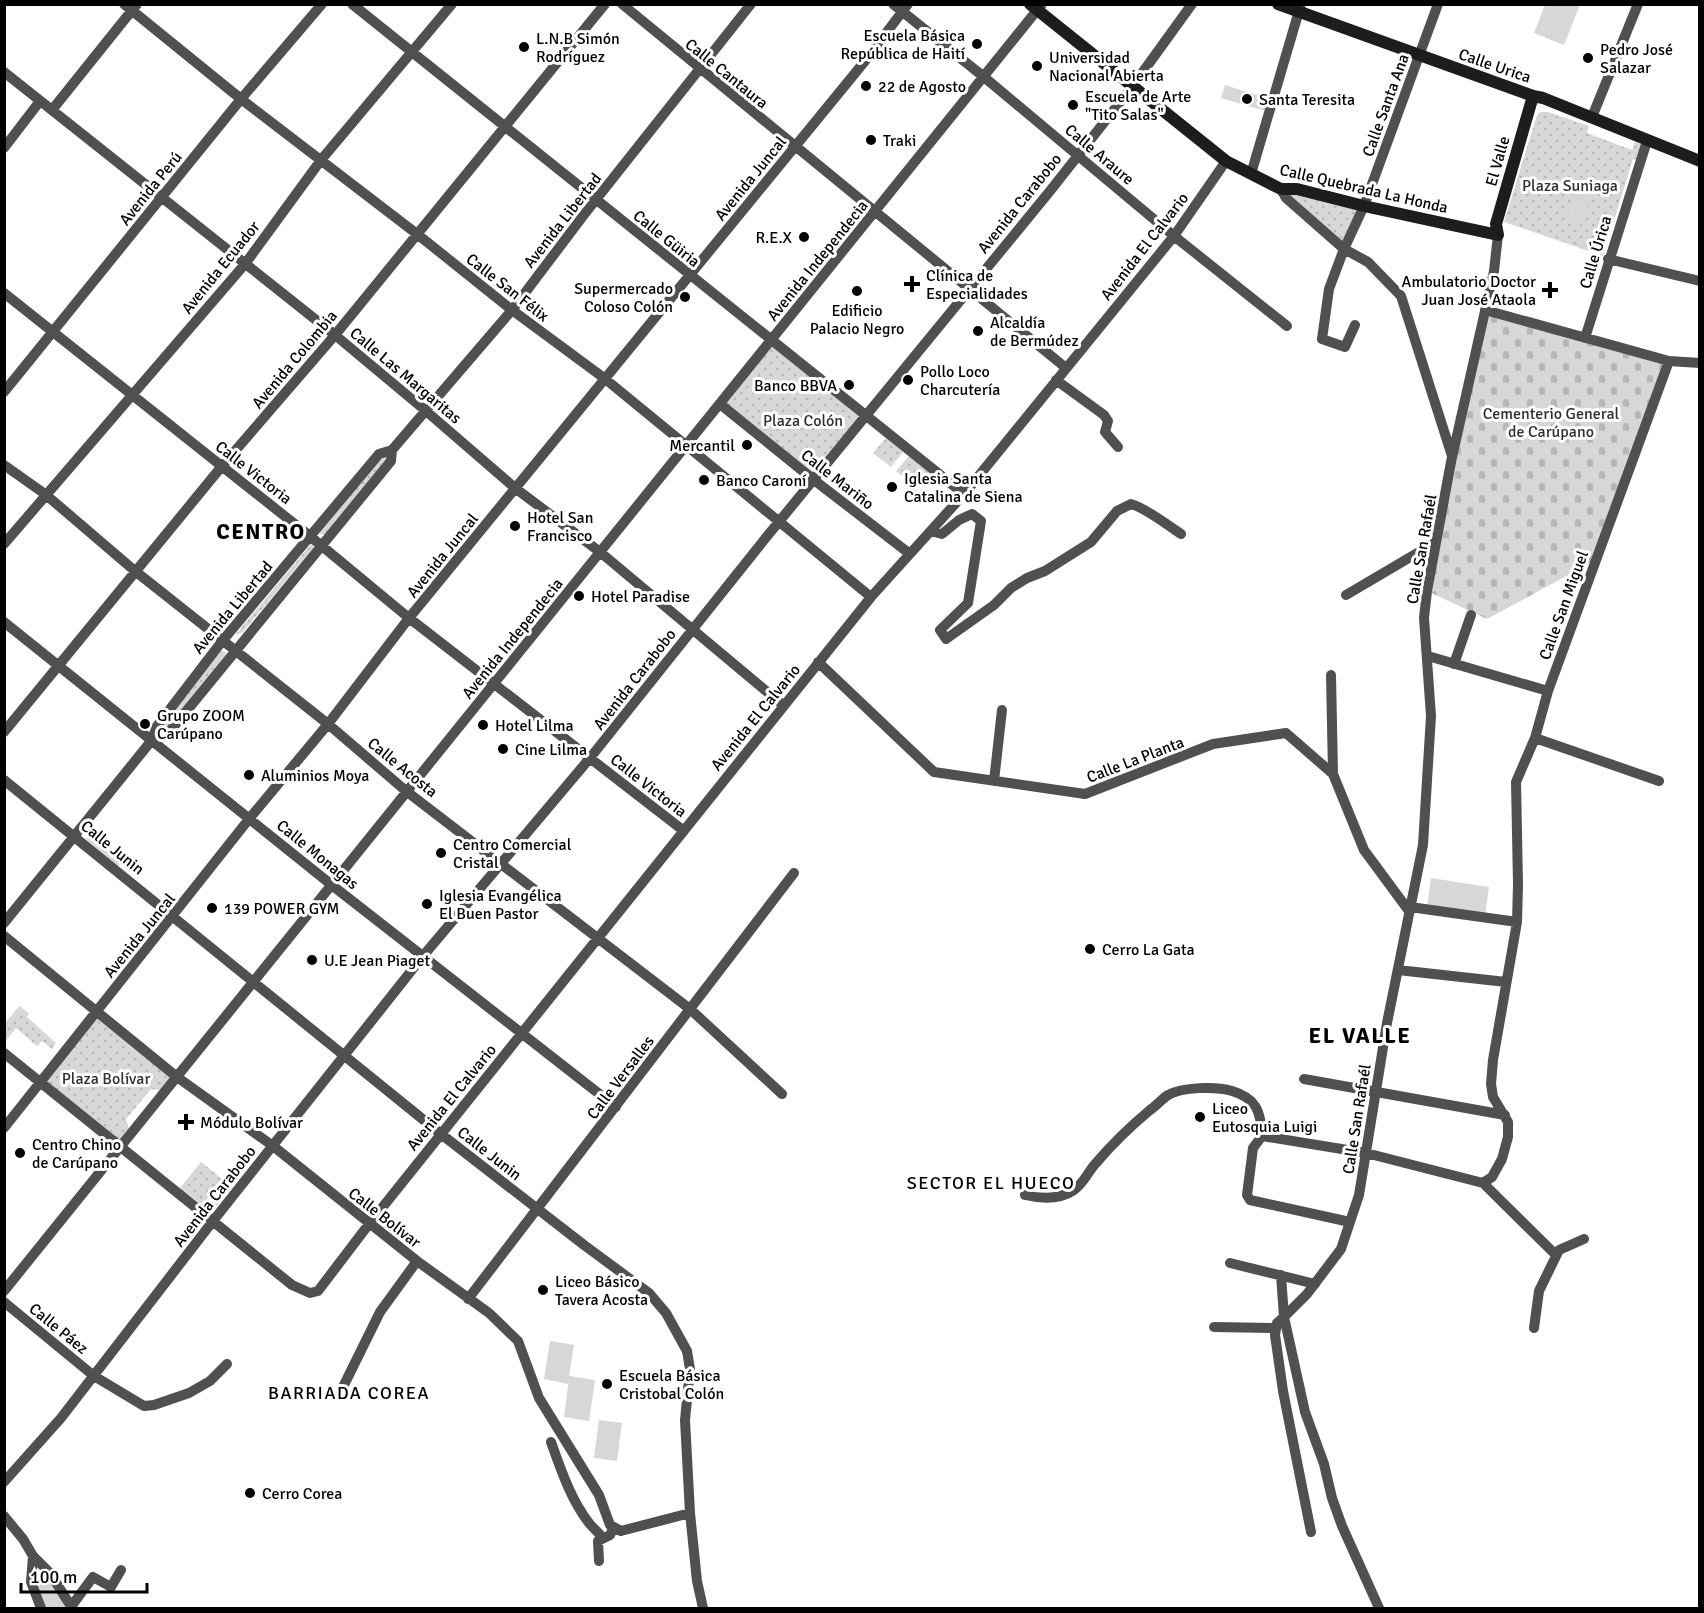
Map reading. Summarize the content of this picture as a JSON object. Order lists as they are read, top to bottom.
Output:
{
  "streets": {
    "main road": ["Calle Urica", "El Valle", "Calle Quebrada La Honda"],
    "street": [
      "Calle Cantaura",
      "Calle Santa Ana",
      "Calle Araure",
      "Avenida Juncal",
      "Avenida Perú",
      "Avenida Carabobo",
      "Avenida Libertad",
      "Calle Güiria",
      "Avenida El Calvario",
      "Calle Úrica",
      "Avenida Independecia",
      "Avenida Ecuador",
      "Calle San Félix",
      "Avenida Colombia",
      "Calle Las Margaritas",
      "Calle Victoria",
      "Calle Mariño",
      "Calle San Rafaél",
      "Calle San Miguel",
      "Calle La Planta",
      "Calle Acosta",
      "Calle Junin",
      "Calle Monagas",
      "Calle Versalles",
      "Calle Bolívar",
      "Calle Páez"
    ]
  },
  "crossings": [
    ["Calle Urica", "Calle Santa Ana"],
    ["Calle Urica", "El Valle"],
    ["Calle Urica", "Calle Úrica"],
    ["Calle Cantaura", "Avenida Juncal"],
    ["Calle Cantaura", "Avenida Carabobo"],
    ["Calle Cantaura", "Avenida Libertad"],
    ["Calle Cantaura", "Avenida El Calvario"],
    ["Calle Cantaura", "Avenida Independecia"],
    ["Calle Santa Ana", "Calle Quebrada La Honda"],
    ["Calle Santa Ana", "Calle San Rafaél"],
    ["Calle Araure", "Avenida Juncal"],
    ["Calle Araure", "Avenida Carabobo"],
    ["Calle Araure", "Avenida El Calvario"],
    ["Calle Araure", "Avenida Independecia"],
    ["El Valle", "Calle Quebrada La Honda"],
    ["El Valle", "Calle San Rafaél"],
    ["Avenida Juncal", "Calle Güiria"],
    ["Avenida Juncal", "Calle San Félix"],
    ["Avenida Juncal", "Calle Las Margaritas"],
    ["Avenida Juncal", "Calle Victoria"],
    ["Avenida Juncal", "Calle Acosta"],
    ["Avenida Juncal", "Calle Junin"],
    ["Avenida Juncal", "Calle Monagas"],
    ["Avenida Juncal", "Calle Bolívar"],
    ["Avenida Perú", "Calle San Félix"],
    ["Avenida Perú", "Calle Las Margaritas"],
    ["Avenida Perú", "Calle Victoria"],
    ["Calle Quebrada La Honda", "Avenida Carabobo"],
    ["Calle Quebrada La Honda", "Avenida El Calvario"],
    ["Calle Quebrada La Honda", "Avenida Independecia"],
    ["Calle Quebrada La Honda", "Calle San Rafaél"],
    ["Avenida Carabobo", "Calle Güiria"],
    ["Avenida Carabobo", "Avenida El Calvario"],
    ["Avenida Carabobo", "Calle San Félix"],
    ["Avenida Carabobo", "Calle Las Margaritas"],
    ["Avenida Carabobo", "Calle Victoria"],
    ["Avenida Carabobo", "Calle Mariño"],
    ["Avenida Carabobo", "Calle Acosta"],
    ["Avenida Carabobo", "Calle Junin"],
    ["Avenida Carabobo", "Calle Monagas"],
    ["Avenida Carabobo", "Calle Bolívar"],
    ["Avenida Carabobo", "Calle Páez"],
    ["Avenida Libertad", "Calle Güiria"],
    ["Avenida Libertad", "Calle San Félix"],
    ["Avenida Libertad", "Calle Las Margaritas"],
    ["Avenida Libertad", "Calle Victoria"],
    ["Avenida Libertad", "Calle Acosta"],
    ["Avenida Libertad", "Calle Junin"],
    ["Avenida Libertad", "Calle Monagas"],
    ["Calle Güiria", "Avenida El Calvario"],
    ["Calle Güiria", "Avenida Independecia"],
    ["Calle Güiria", "Avenida Ecuador"],
    ["Calle Güiria", "Avenida Colombia"],
    ["Avenida El Calvario", "Calle San Félix"],
    ["Avenida El Calvario", "Calle Las Margaritas"],
    ["Avenida El Calvario", "Calle Victoria"],
    ["Avenida El Calvario", "Calle Mariño"],
    ["Avenida El Calvario", "Calle La Planta"],
    ["Avenida El Calvario", "Calle Acosta"],
    ["Avenida El Calvario", "Calle Junin"],
    ["Avenida El Calvario", "Calle Monagas"],
    ["Avenida El Calvario", "Calle Bolívar"],
    ["Avenida Independecia", "Calle San Félix"],
    ["Avenida Independecia", "Calle Las Margaritas"],
    ["Avenida Independecia", "Calle Victoria"],
    ["Avenida Independecia", "Calle Mariño"],
    ["Avenida Independecia", "Calle Acosta"],
    ["Avenida Independecia", "Calle Junin"],
    ["Avenida Independecia", "Calle Monagas"],
    ["Avenida Independecia", "Calle Bolívar"],
    ["Avenida Ecuador", "Calle San Félix"],
    ["Avenida Ecuador", "Calle Las Margaritas"],
    ["Avenida Ecuador", "Calle Victoria"],
    ["Avenida Ecuador", "Calle Acosta"],
    ["Calle San Félix", "Avenida Colombia"],
    ["Avenida Colombia", "Calle Las Margaritas"],
    ["Avenida Colombia", "Calle Victoria"],
    ["Avenida Colombia", "Calle Acosta"],
    ["Avenida Colombia", "Calle Monagas"],
    ["Calle San Rafaél", "Calle La Planta"],
    ["Calle Acosta", "Calle Versalles"],
    ["Calle Junin", "Calle Versalles"],
    ["Calle Monagas", "Calle Versalles"],
    ["Calle Versalles", "Calle Bolívar"]
  ],
  "districts": [
    "CENTRO",
    "EL VALLE",
    "SECTOR EL HUECO",
    "BARRIADA COREA"
  ],
  "parks": [
    "Plaza Suniaga",
    "Cementerio General de Carúpano",
    "Plaza Colón",
    "Plaza Bolívar"
  ],
  "places": {
    "other": [
      "Escuela Básica República de Haití",
      "L.N.B Simón Rodríguez",
      "Pedro José Salazar",
      "Universidad Nacional Abierta",
      "22 de Agosto",
      "Santa Teresita",
      "Escuela de Arte \"Tito Salas\"",
      "Traki",
      "R.E.X",
      "Edificio Palacio Negro",
      "Supermercado Coloso Colón",
      "Alcaldía de Bermúdez",
      "Pollo Loco Charcutería",
      "Banco BBVA",
      "Mercantil",
      "Banco Caroní",
      "Iglesia Santa Catalina de Siena",
      "Hotel San Francisco",
      "Hotel Paradise",
      "Grupo ZOOM Carúpano",
      "Hotel Lilma",
      "Cine Lilma",
      "Aluminios Moya",
      "Centro Comercial Cristal",
      "Iglesia Evangélica El Buen Pastor",
      "139 POWER GYM",
      "Cerro La Gata",
      "U.E Jean Piaget",
      "Liceo Eutosquia Luigi",
      "Centro Chino de Carúpano",
      "Liceo Básico Tavera Acosta",
      "Escuela Básica Cristobal Colón",
      "Cerro Corea"
    ],
    "health": ["Clínica de Especialidades", "Ambulatorio Doctor Juan José Ataola", "Módulo Bolívar"]
  },
  "scale_bar": "100 m"
}
